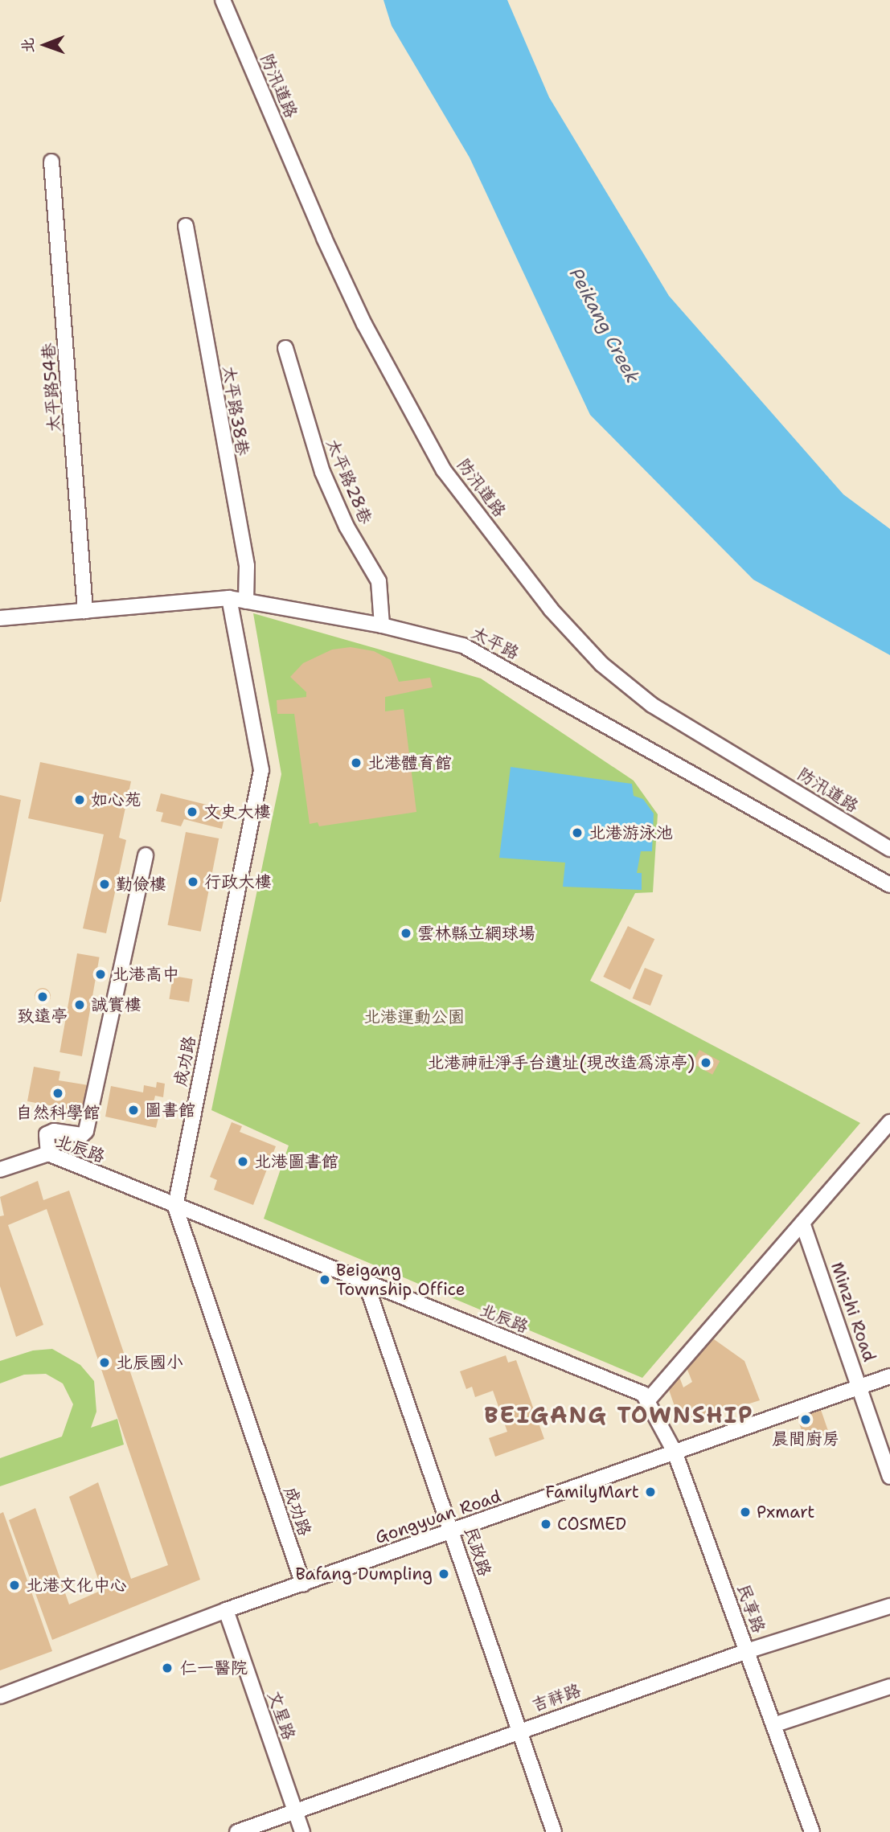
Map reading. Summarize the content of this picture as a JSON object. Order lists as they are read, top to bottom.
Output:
{
  "streets": {
    "street": [
      "防汛道路",
      "太平路54巷",
      "太平路38巷",
      "太平路28巷",
      "太平路",
      "成功路",
      "北辰路",
      "Minzhi Road",
      "Gongyuan Road",
      "民政路",
      "民享路",
      "吉祥路",
      "文星路"
    ]
  },
  "crossings": [
    ["太平路54巷", "太平路"],
    ["太平路38巷", "太平路"],
    ["太平路28巷", "太平路"],
    ["太平路", "成功路"],
    ["成功路", "北辰路"],
    ["成功路", "Gongyuan Road"],
    ["北辰路", "民政路"],
    ["北辰路", "民享路"],
    ["Minzhi Road", "Gongyuan Road"],
    ["Gongyuan Road", "民政路"],
    ["Gongyuan Road", "民享路"],
    ["Gongyuan Road", "文星路"],
    ["民政路", "吉祥路"],
    ["民享路", "吉祥路"],
    ["吉祥路", "文星路"]
  ],
  "districts": ["BEIGANG TOWNSHIP"],
  "water": ["Peikang Creek"],
  "parks": ["北港運動公園"],
  "places": [
    "北港體育館",
    "如心苑",
    "文史大樓",
    "北港游泳池",
    "行政大樓",
    "勤儉樓",
    "雲林縣立網球場",
    "北港高中",
    "致遠亭",
    "誠實樓",
    "北港神社淨手台遺址(現改造為涼亭)",
    "自然科學館",
    "圖書館",
    "北港圖書館",
    "Beigang Township Office",
    "北辰國小",
    "晨間廚房",
    "FamilyMart",
    "Pxmart",
    "COSMED",
    "Bafang Dumpling",
    "北港文化中心",
    "仁一醫院"
  ],
  "north": "left"
}
